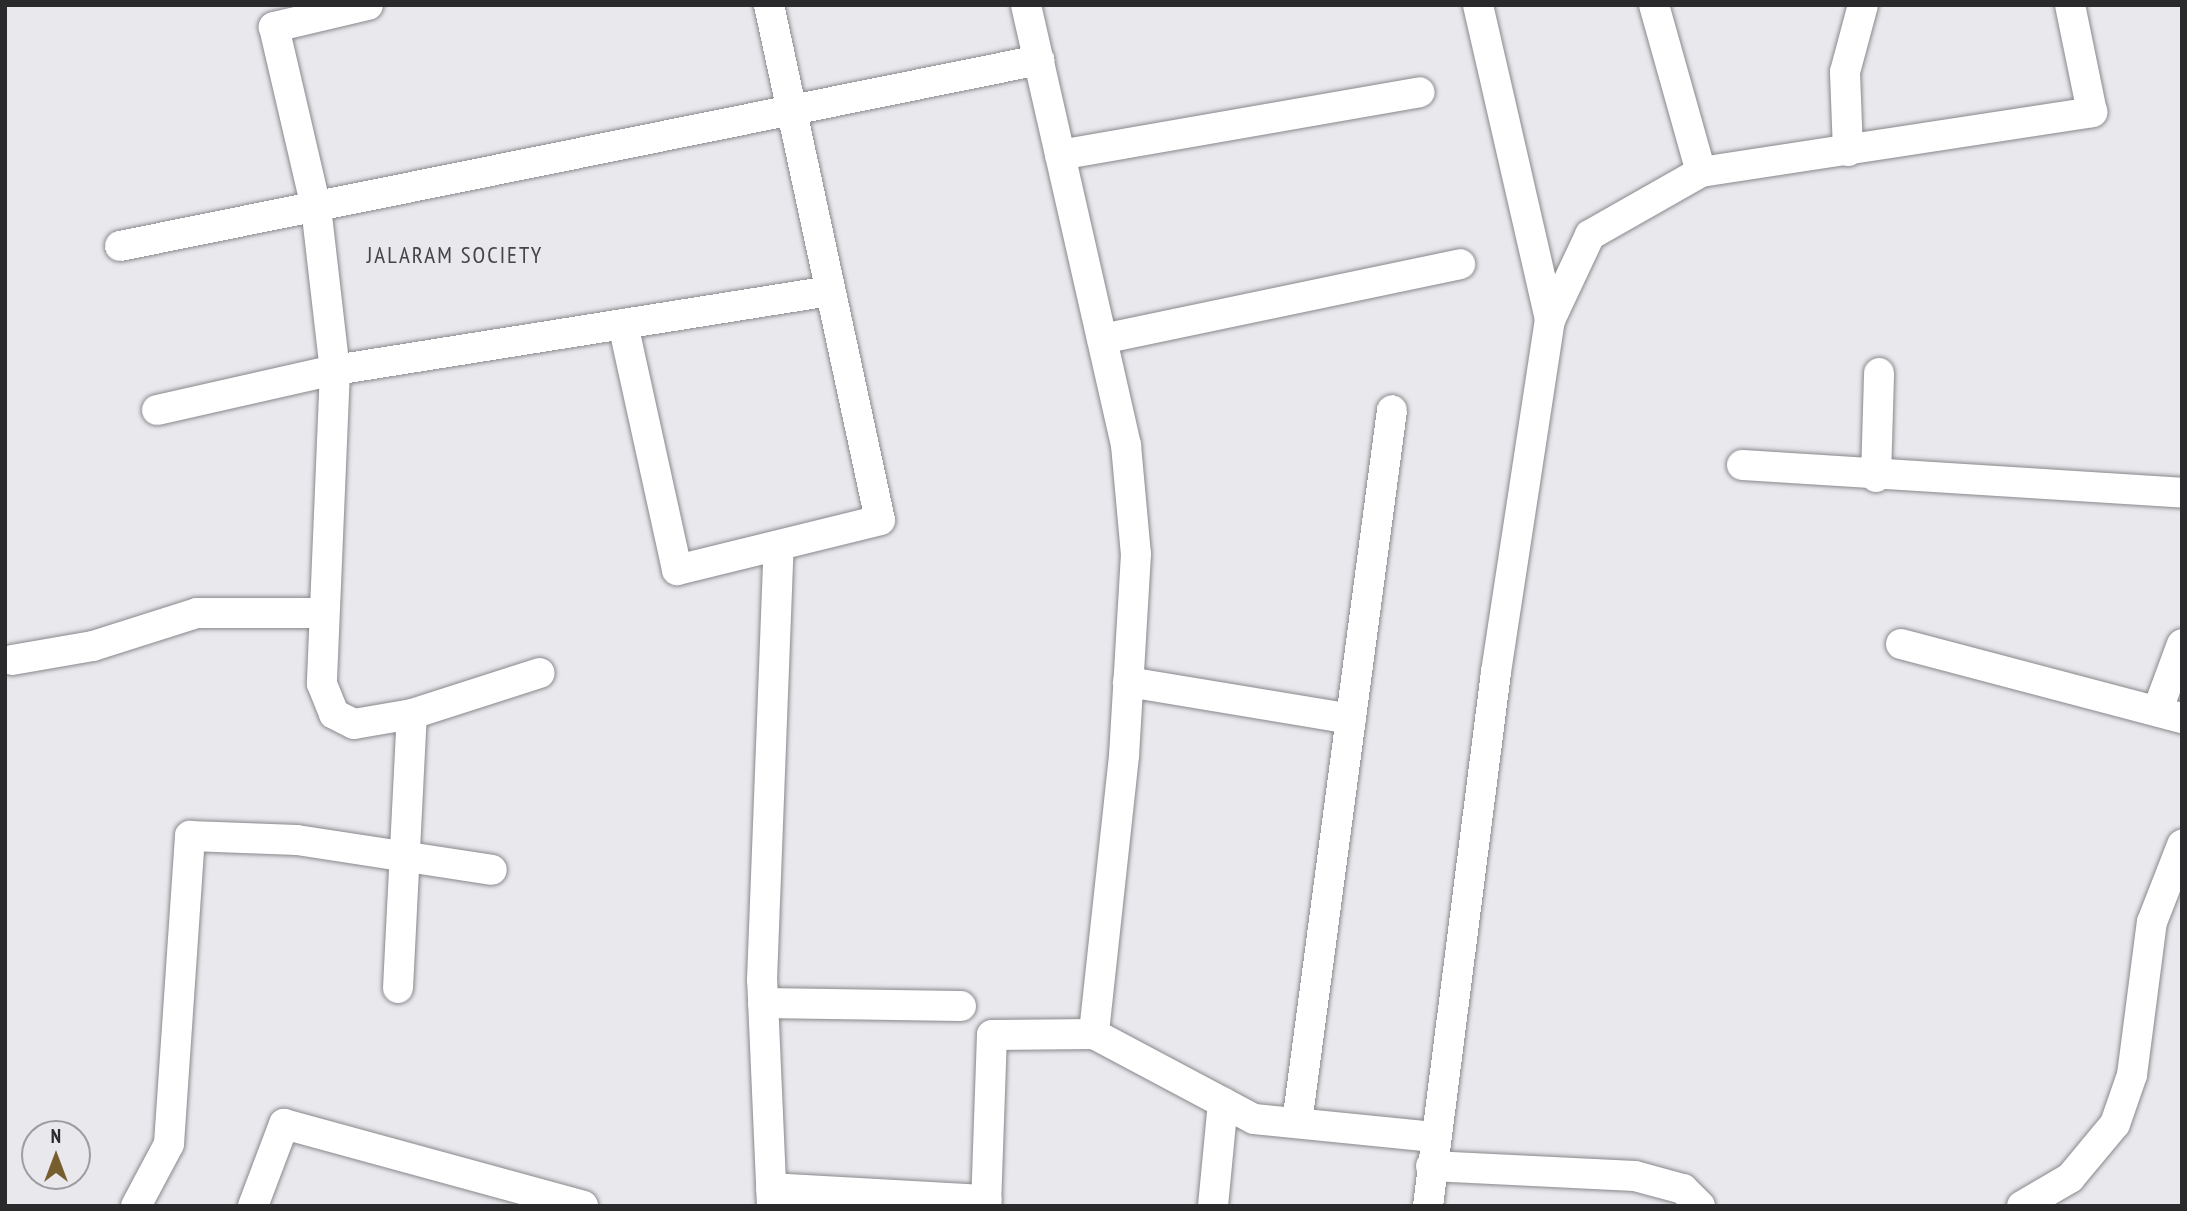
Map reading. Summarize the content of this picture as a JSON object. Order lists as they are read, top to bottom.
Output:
{
  "districts": ["JALARAM SOCIETY"],
  "north": "top"
}
